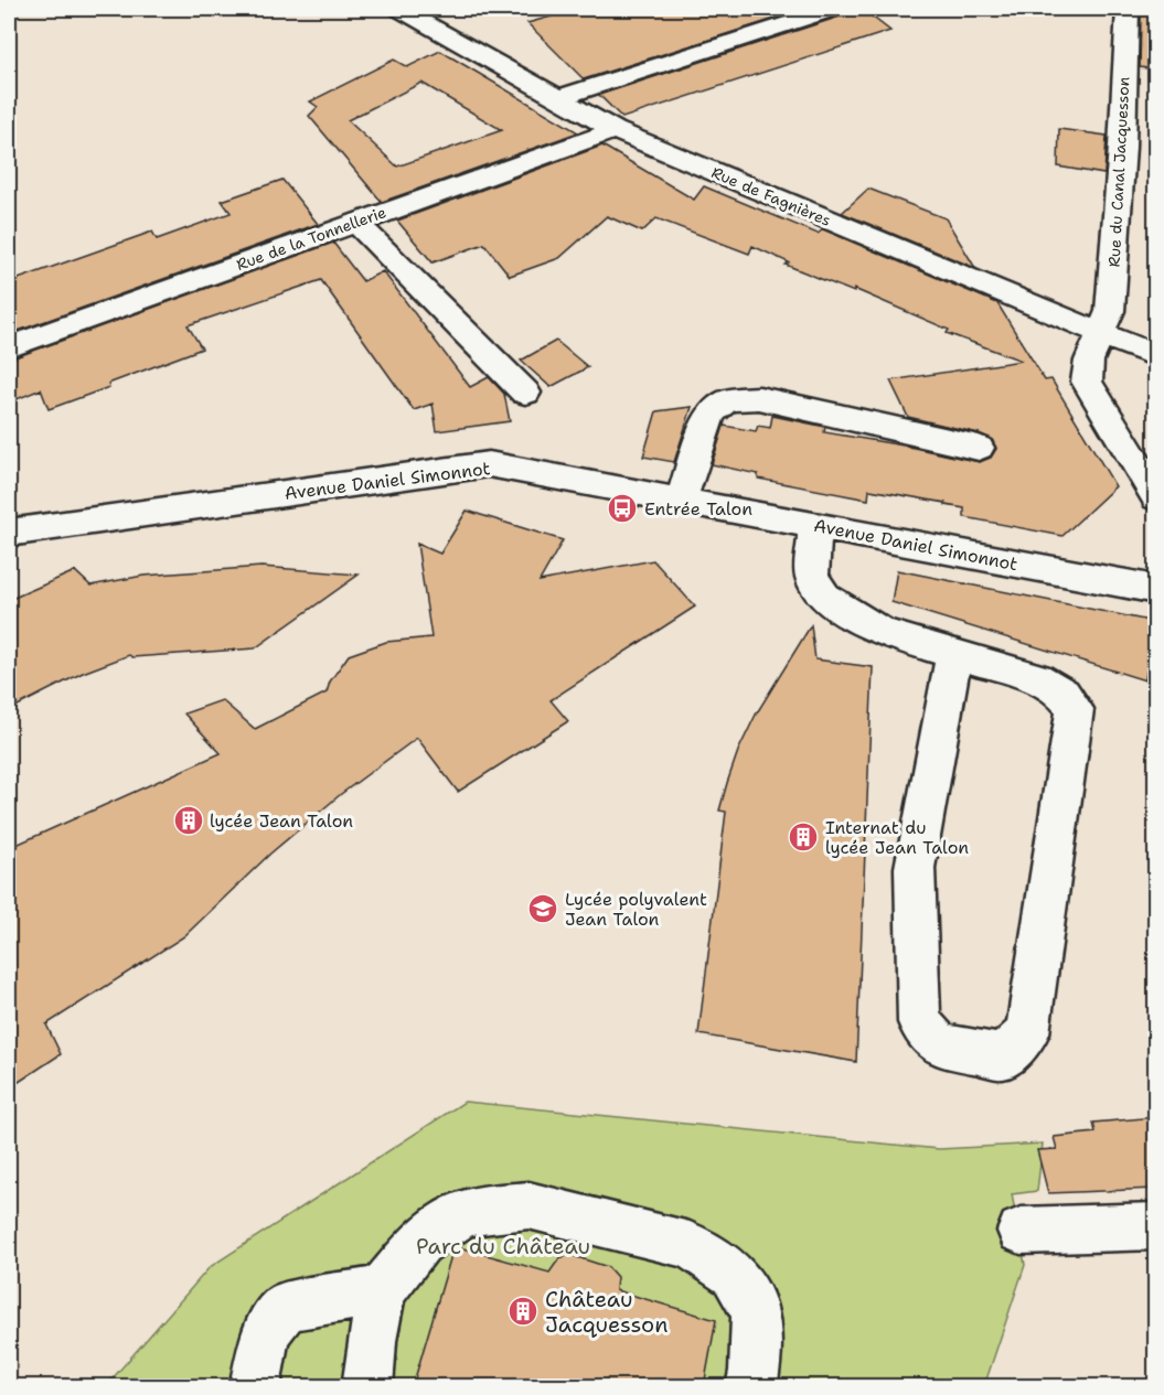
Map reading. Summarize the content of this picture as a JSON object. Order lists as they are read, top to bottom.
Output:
{
  "streets": {
    "street": [
      "Rue du Canal Jacquesson",
      "Rue de Fagnières",
      "Rue de la Tonnellerie",
      "Avenue Daniel Simonnot"
    ]
  },
  "crossings": [
    ["Rue du Canal Jacquesson", "Rue de Fagnières"],
    ["Rue de Fagnières", "Rue de la Tonnellerie"]
  ],
  "parks": ["Parc du Château"],
  "places": {
    "bus stop": ["Entrée Talon"],
    "building": ["lycée Jean Talon", "Internat du lycée Jean Talon", "Château Jacquesson"],
    "school or university": ["Lycée polyvalent Jean Talon"]
  }
}
